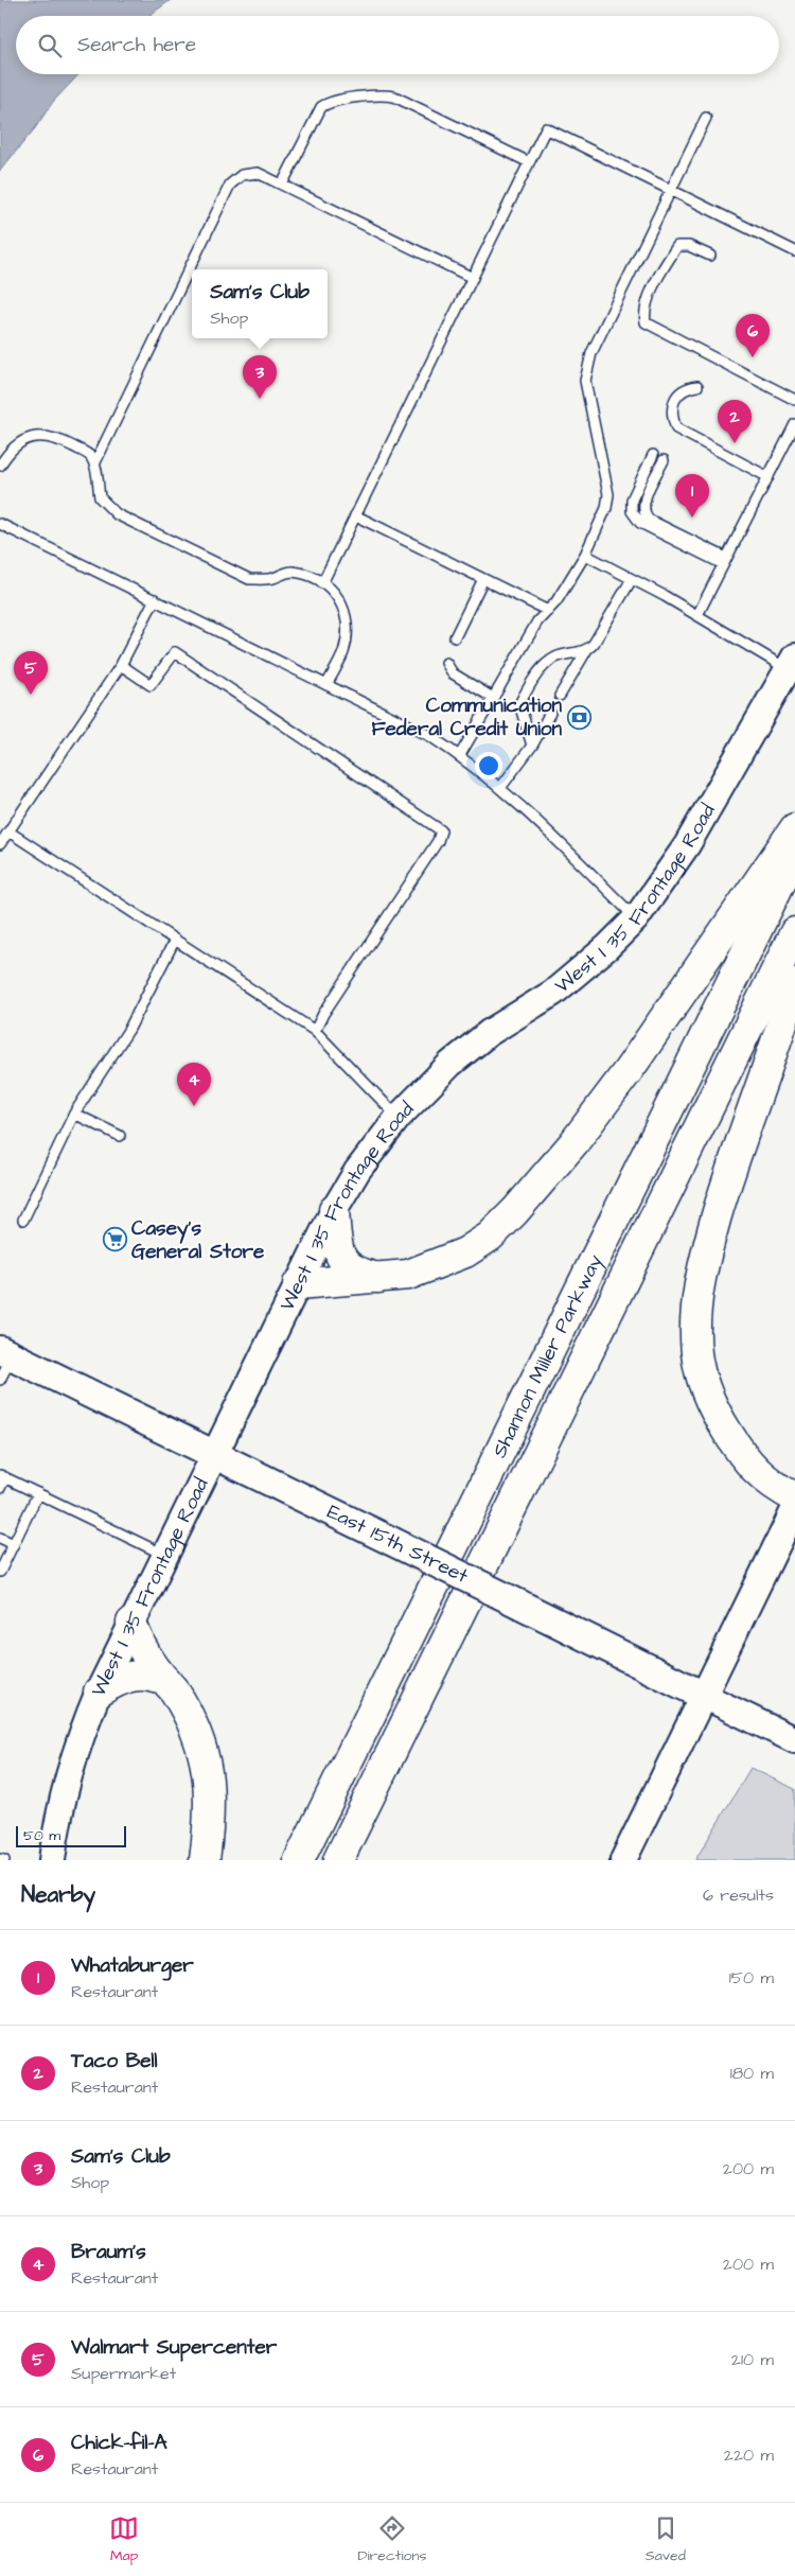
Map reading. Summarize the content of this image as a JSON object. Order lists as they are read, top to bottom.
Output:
{
  "streets": {
    "highway": ["Shannon Miller Parkway"],
    "main road": ["East 15th Street"],
    "street": ["West I 35 Frontage Road"]
  },
  "crossings": [
    ["West I 35 Frontage Road", "East 15th Street"]
  ],
  "places": {
    "bank": ["Communication Federal Credit Union"],
    "supermarket": ["Casey's General Store"]
  },
  "scale_bar": "50 m",
  "page": {
    "search": "Search here",
    "popup": ["Sam's Club", "Shop"],
    "pins": [
      "6",
      "3",
      "2",
      "1",
      "5",
      "4"
    ],
    "scale": "50 m",
    "heading": ["Nearby", "6 results"],
    "list": [
      {
        "mark": "1",
        "name": "Whataburger",
        "note": "Restaurant",
        "value": "150 m"
      },
      {
        "mark": "2",
        "name": "Taco Bell",
        "note": "Restaurant",
        "value": "180 m"
      },
      {
        "mark": "3",
        "name": "Sam's Club",
        "note": "Shop",
        "value": "200 m"
      },
      {
        "mark": "4",
        "name": "Braum's",
        "note": "Restaurant",
        "value": "200 m"
      },
      {
        "mark": "5",
        "name": "Walmart Supercenter",
        "note": "Supermarket",
        "value": "210 m"
      },
      {
        "mark": "6",
        "name": "Chick-fil-A",
        "note": "Restaurant",
        "value": "220 m"
      }
    ],
    "nav": ["Map", "Directions", "Saved"]
  }
}
